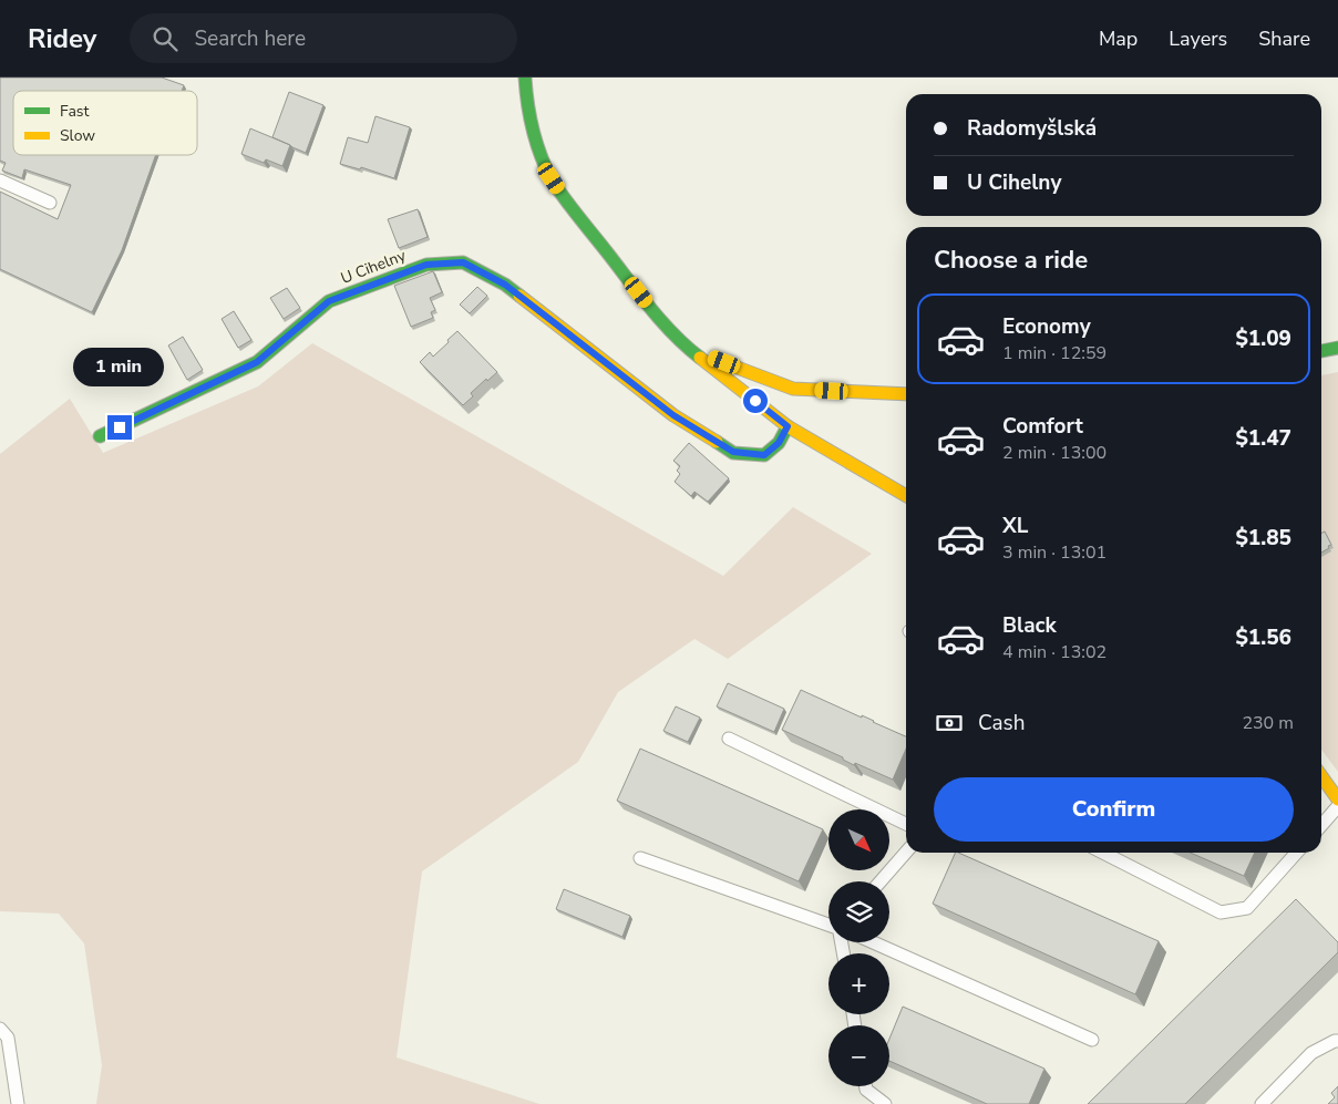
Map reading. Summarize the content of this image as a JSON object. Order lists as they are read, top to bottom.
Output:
{
  "streets": {
    "street": ["U Cihelny"]
  },
  "legend": ["Fast", "Slow"],
  "north": "bottom right",
  "page": {
    "header": "Ridey",
    "search": "Search here",
    "nav": ["Map", "Layers", "Share"],
    "banner": ["Radomyšlská", "U Cihelny"],
    "heading": "Choose a ride",
    "list": [
      {
        "name": "Economy",
        "note": "1 min · 12:59",
        "value": "$1.09"
      },
      {
        "name": "Comfort",
        "note": "2 min · 13:00",
        "value": "$1.47"
      },
      {
        "name": "XL",
        "note": "3 min · 13:01",
        "value": "$1.85"
      },
      {
        "name": "Black",
        "note": "4 min · 13:02",
        "value": "$1.56"
      }
    ],
    "bubble": "1 min",
    "pay": ["Cash", "230 m"],
    "buttons": "Confirm",
    "map_buttons": ["+", "−"]
  }
}
